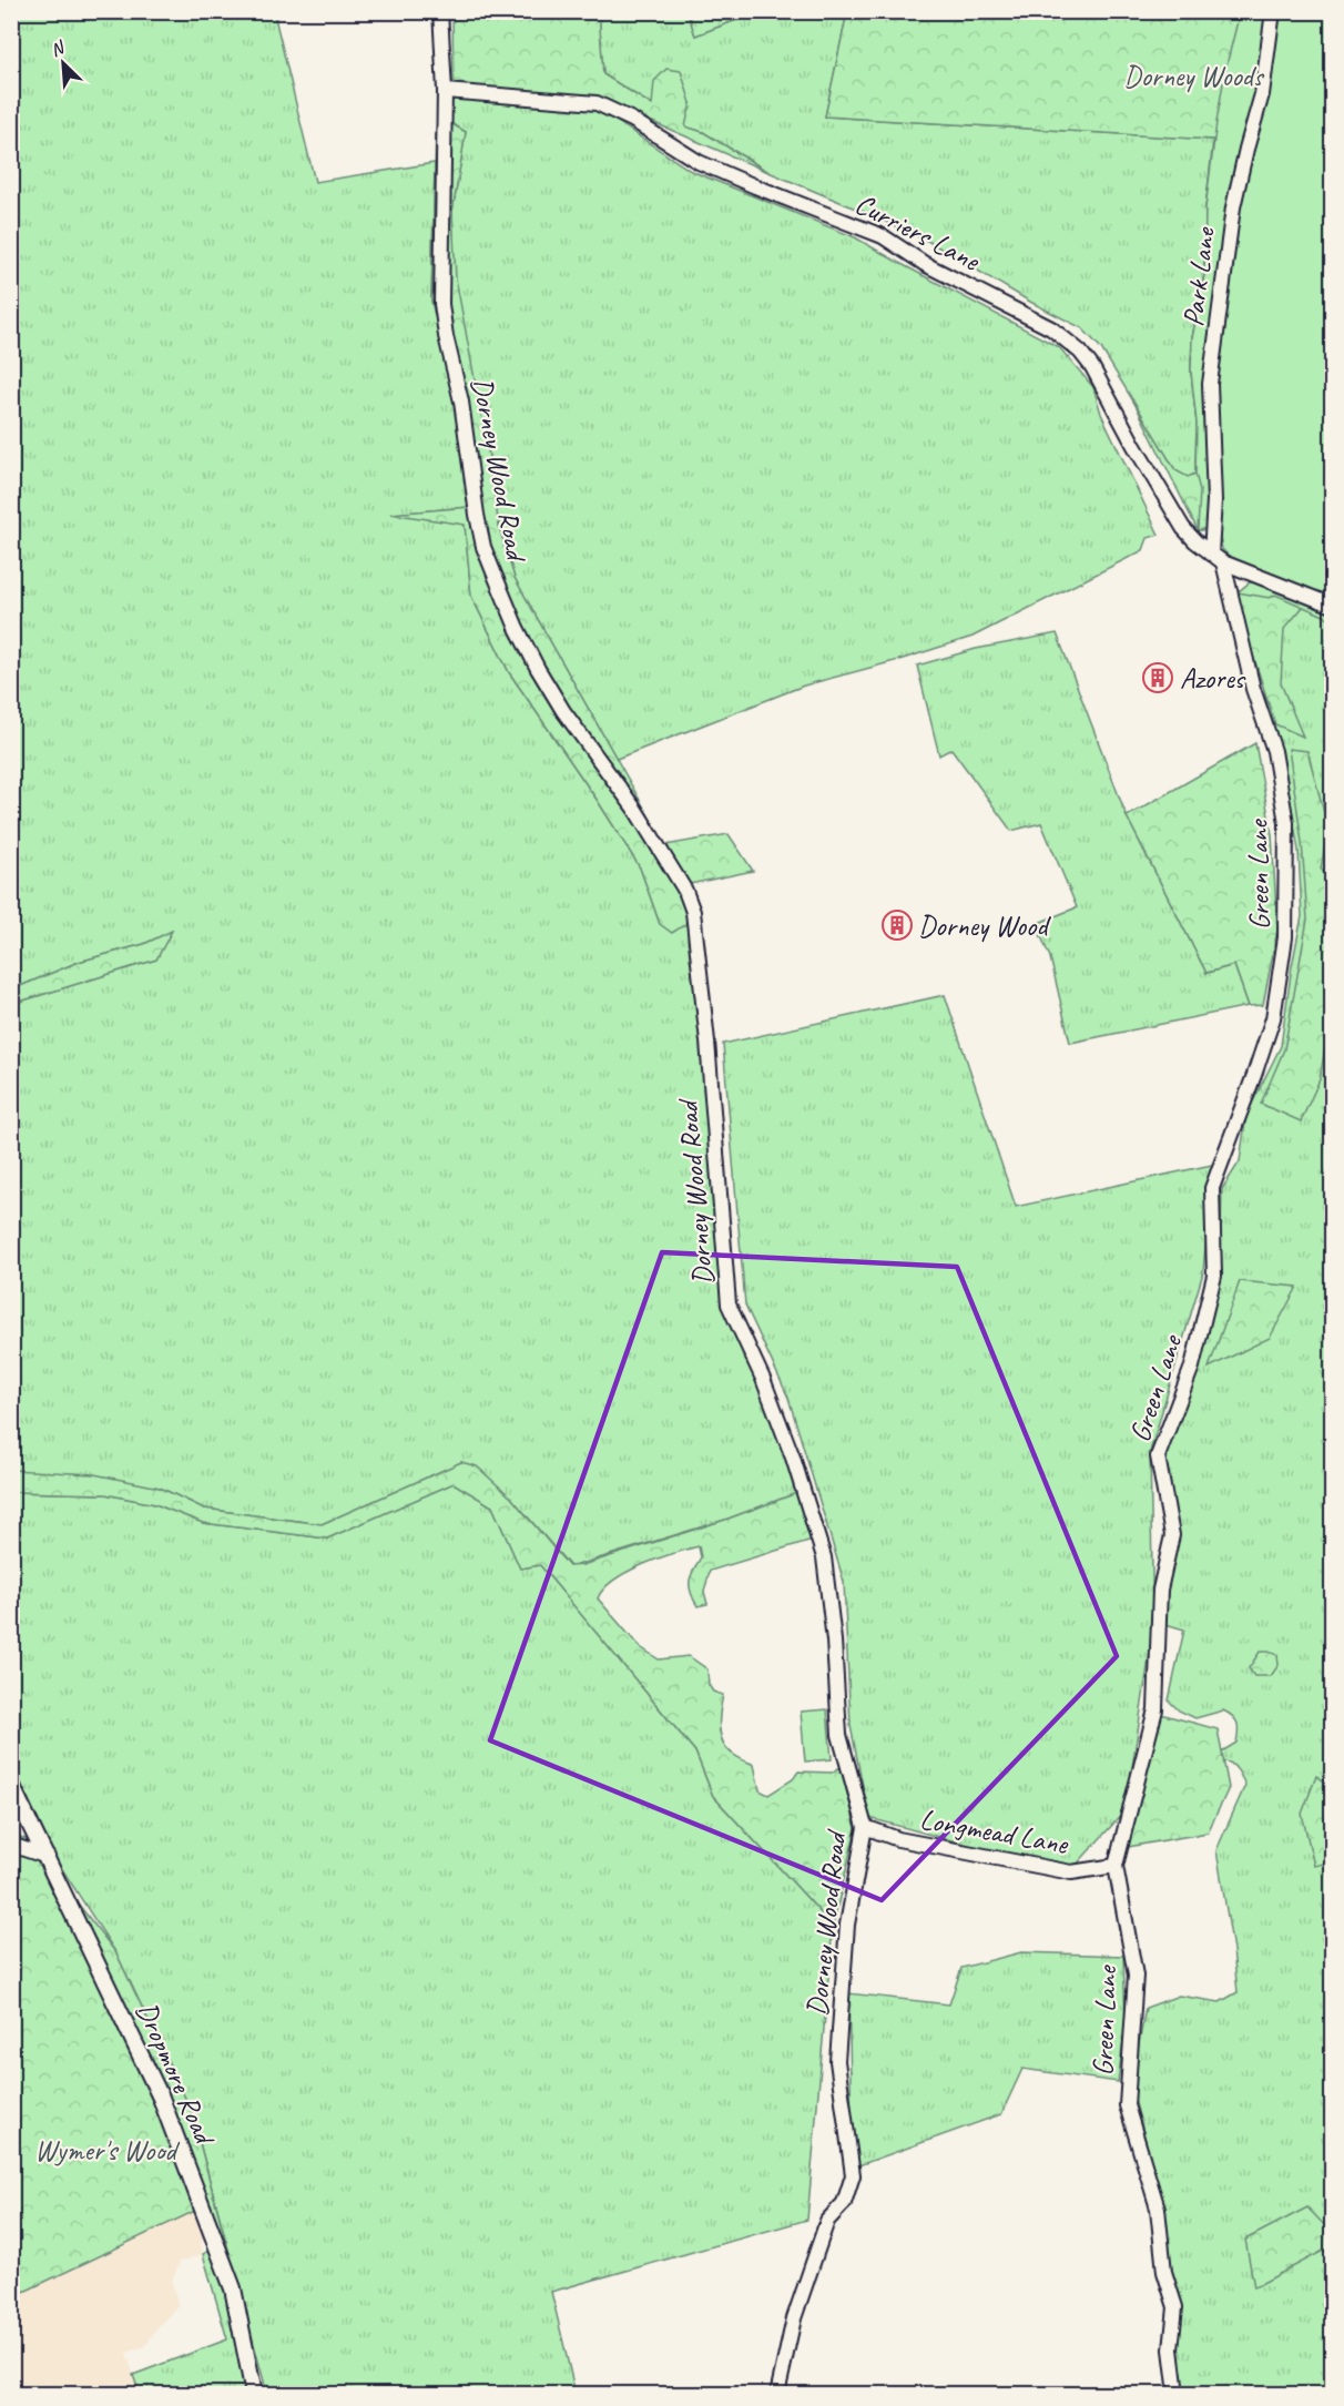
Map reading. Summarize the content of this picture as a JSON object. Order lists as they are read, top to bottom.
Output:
{
  "streets": {
    "street": [
      "Curriers Lane",
      "Park Lane",
      "Dorney Wood Road",
      "Green Lane",
      "Longmead Lane",
      "Dropmore Road"
    ]
  },
  "crossings": [
    ["Curriers Lane", "Park Lane"],
    ["Curriers Lane", "Dorney Wood Road"],
    ["Curriers Lane", "Green Lane"],
    ["Dorney Wood Road", "Longmead Lane"],
    ["Green Lane", "Longmead Lane"]
  ],
  "parks": ["Dorney Woods", "Wymer's Wood"],
  "places": {
    "building": ["Azores", "Dorney Wood"]
  },
  "north": "top left"
}
